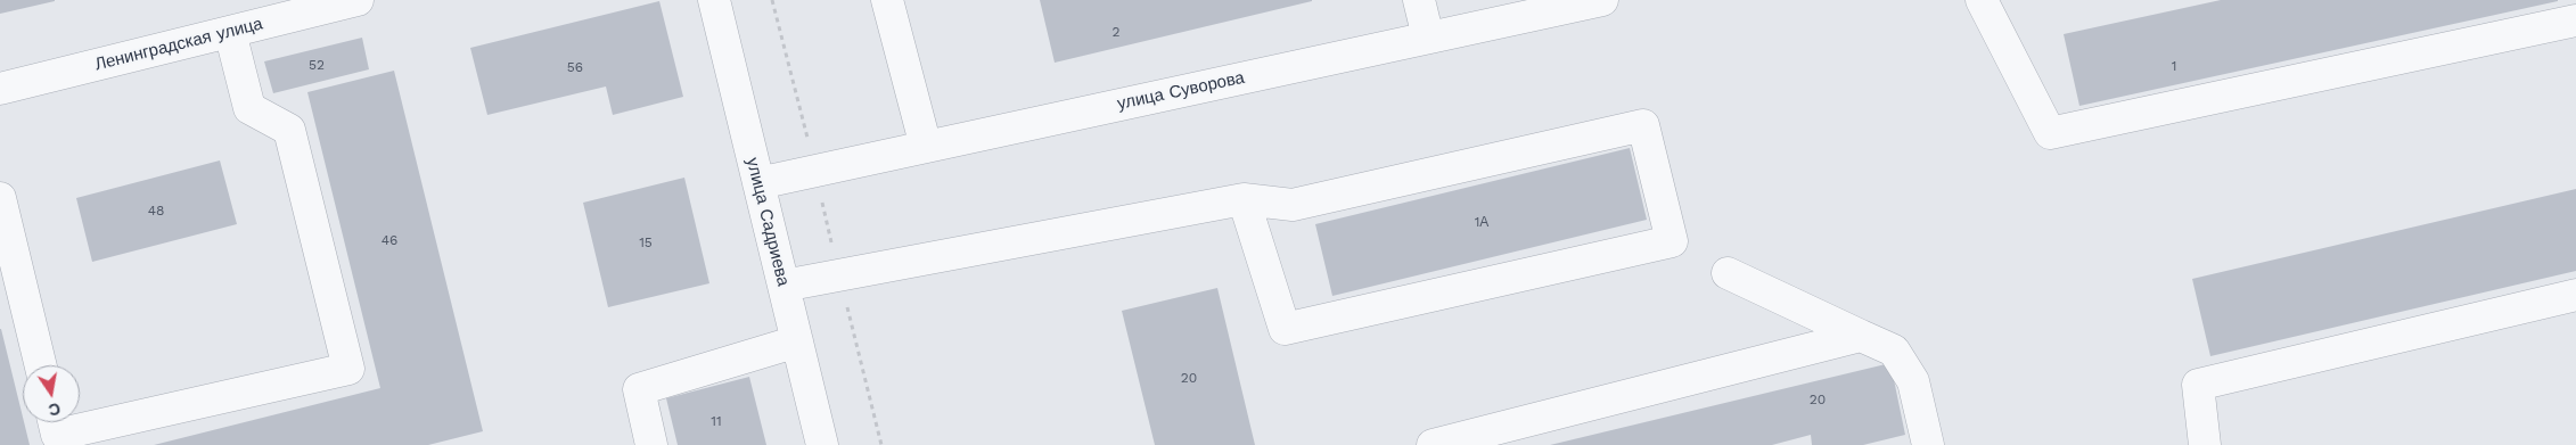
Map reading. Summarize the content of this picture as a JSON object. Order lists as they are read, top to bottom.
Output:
{
  "streets": {
    "street": ["Ленинградская улица", "улица Суворова", "улица Садриева"]
  },
  "crossings": [
    ["улица Суворова", "улица Садриева"]
  ],
  "house_numbers": [
    "2",
    "52",
    "1",
    "56",
    "48",
    "1А",
    "46",
    "15",
    "20",
    "20",
    "11"
  ],
  "north": "bottom"
}
